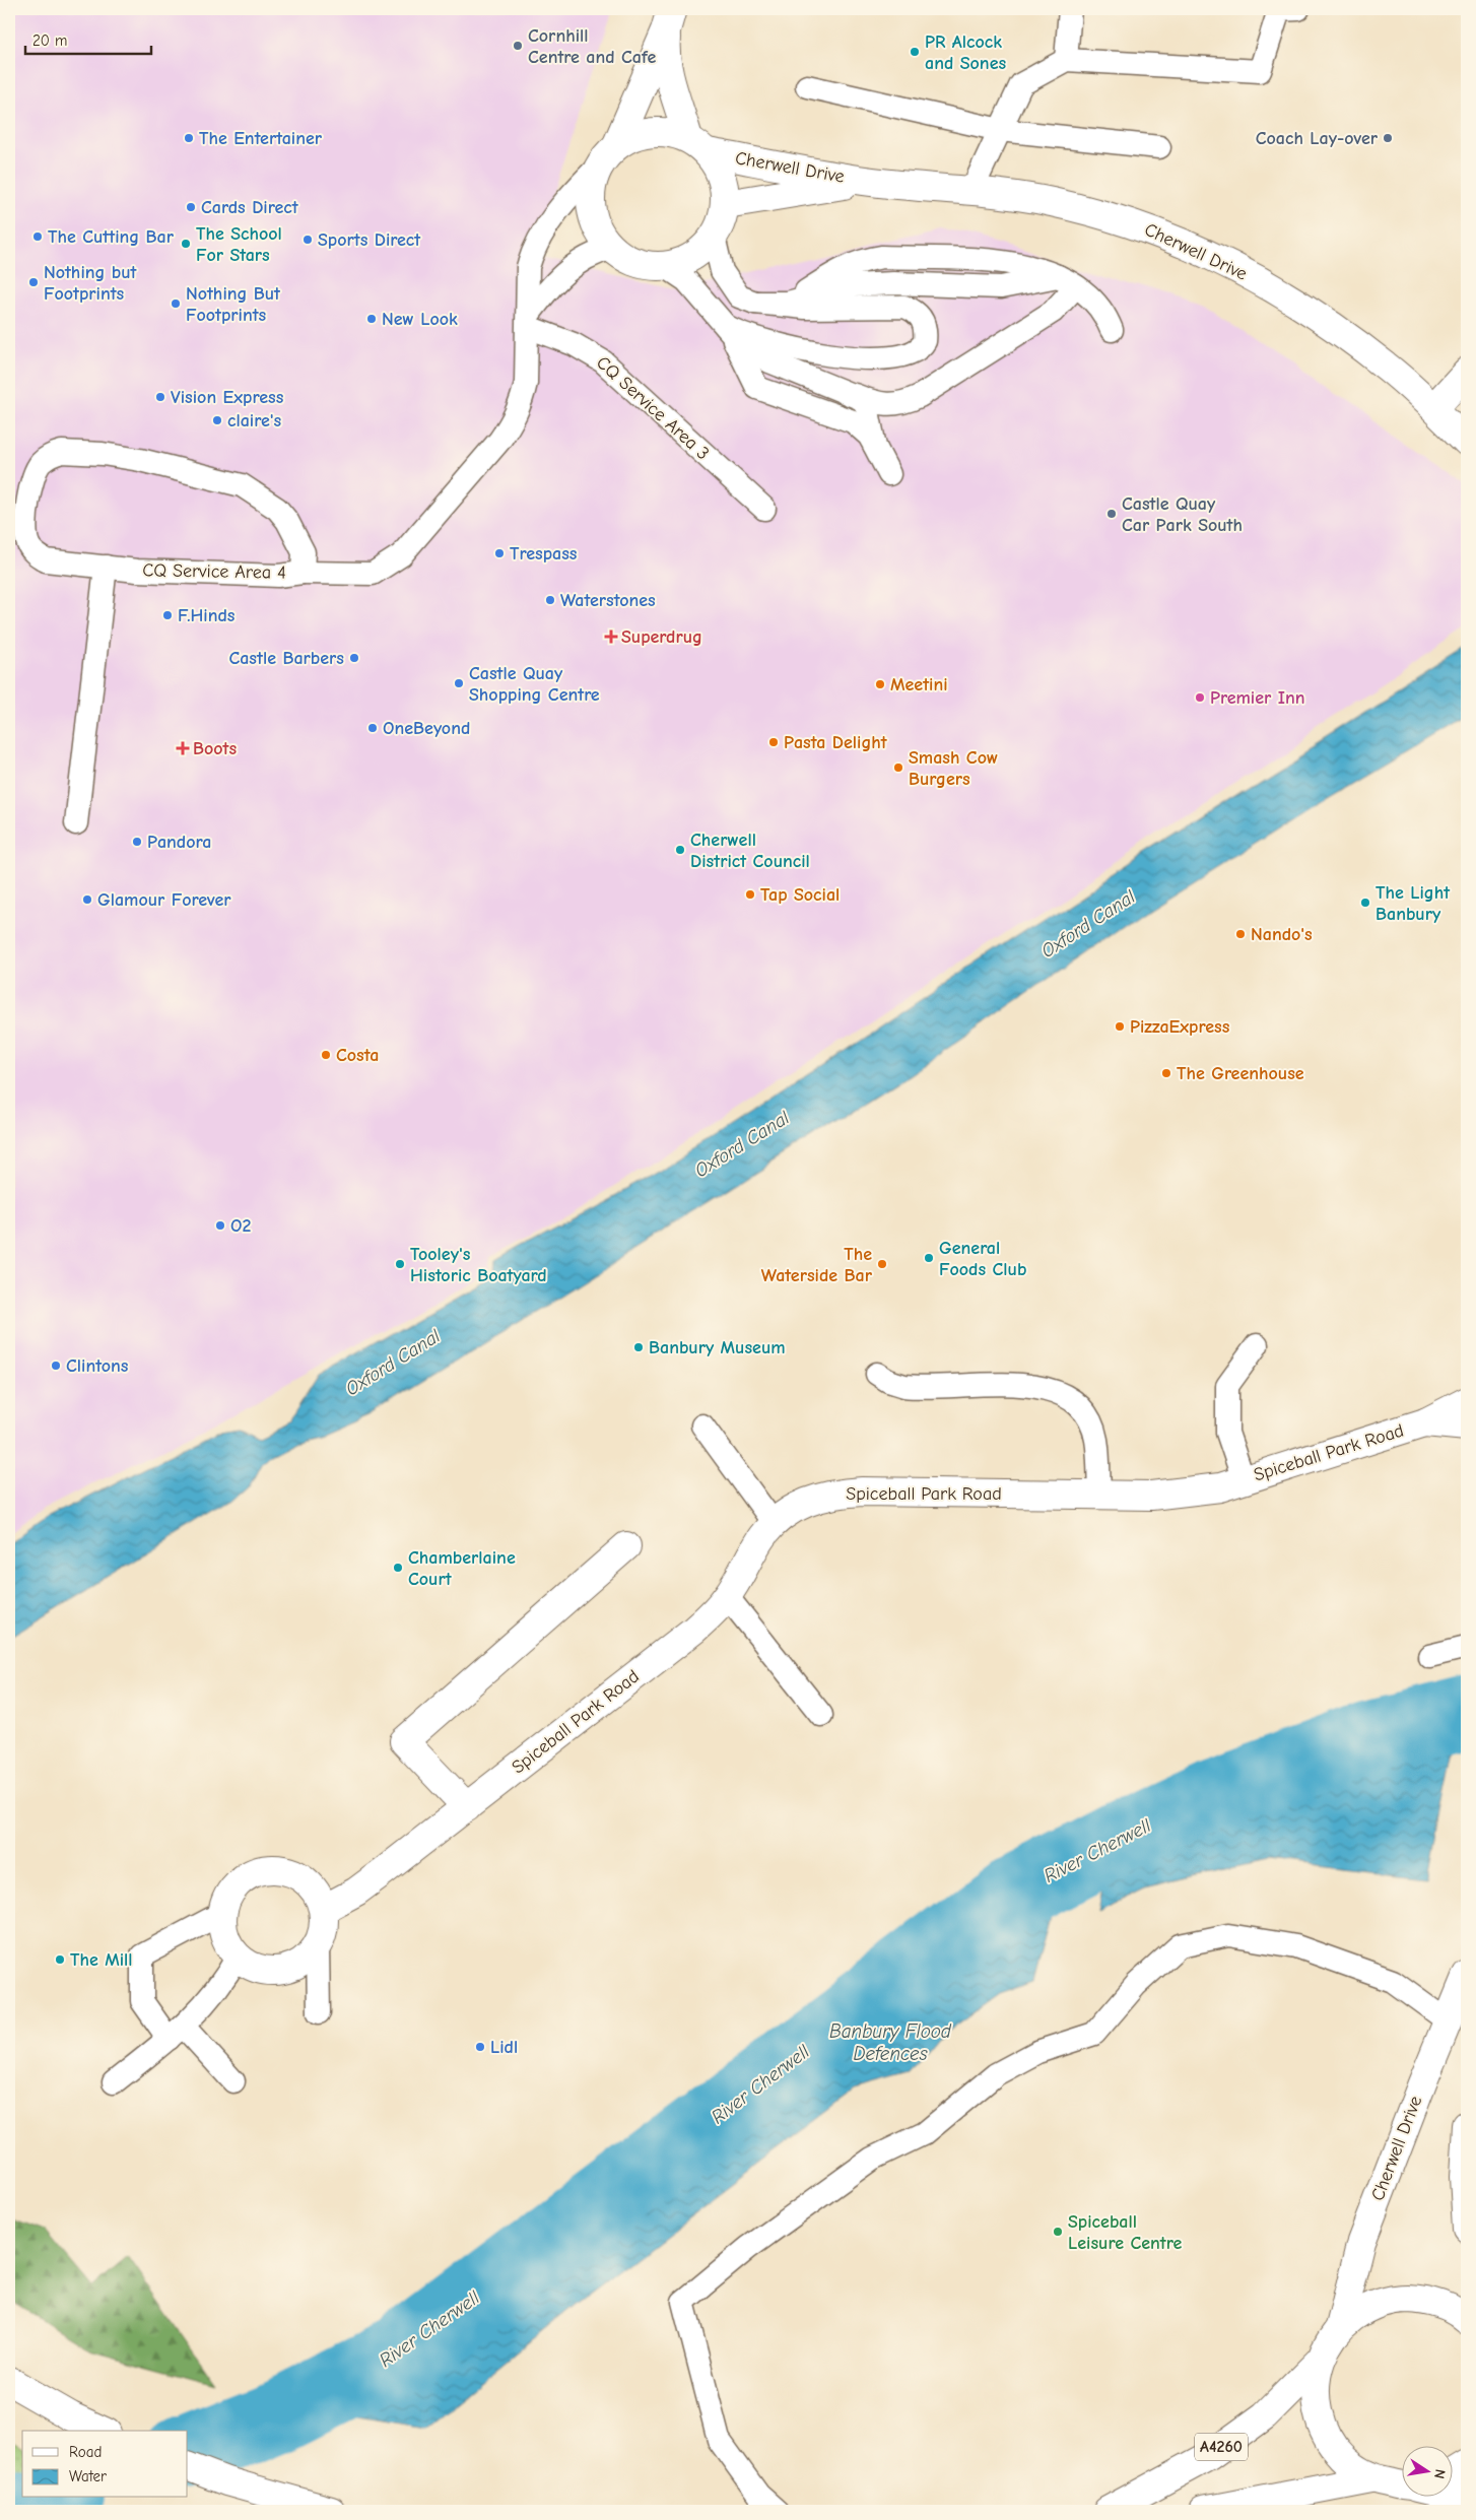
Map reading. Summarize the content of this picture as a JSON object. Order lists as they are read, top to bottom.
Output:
{
  "streets": {
    "street": ["Cherwell Drive", "Spiceball Park Road", "A4260"],
    "lane": ["CQ Service Area 3", "CQ Service Area 4"]
  },
  "water": ["Oxford Canal", "River Cherwell", "Banbury Flood Defences"],
  "places": {
    "other": [
      "Cornhill Centre and Cafe",
      "PR Alcock and Sones",
      "The Entertainer",
      "Coach Lay-over",
      "Cards Direct",
      "The Cutting Bar",
      "Sports Direct",
      "The School For Stars",
      "Nothing but Footprints",
      "Nothing But Footprints",
      "New Look",
      "Vision Express",
      "claire's",
      "Castle Quay Car Park South",
      "Trespass",
      "Waterstones",
      "F.Hinds",
      "Castle Barbers",
      "Castle Quay Shopping Centre",
      "Meetini",
      "Premier Inn",
      "OneBeyond",
      "Pasta Delight",
      "Smash Cow Burgers",
      "Pandora",
      "Cherwell District Council",
      "Tap Social",
      "Glamour Forever",
      "The Light Banbury",
      "Nando's",
      "PizzaExpress",
      "Costa",
      "The Greenhouse",
      "O2",
      "General Foods Club",
      "Tooley's Historic Boatyard",
      "The Waterside Bar",
      "Banbury Museum",
      "Clintons",
      "Chamberlaine Court",
      "The Mill",
      "Lidl",
      "Spiceball Leisure Centre"
    ],
    "health": ["Superdrug", "Boots"]
  },
  "legend": ["Road", "Water"],
  "scale_bar": "20 m",
  "north": "right"
}
